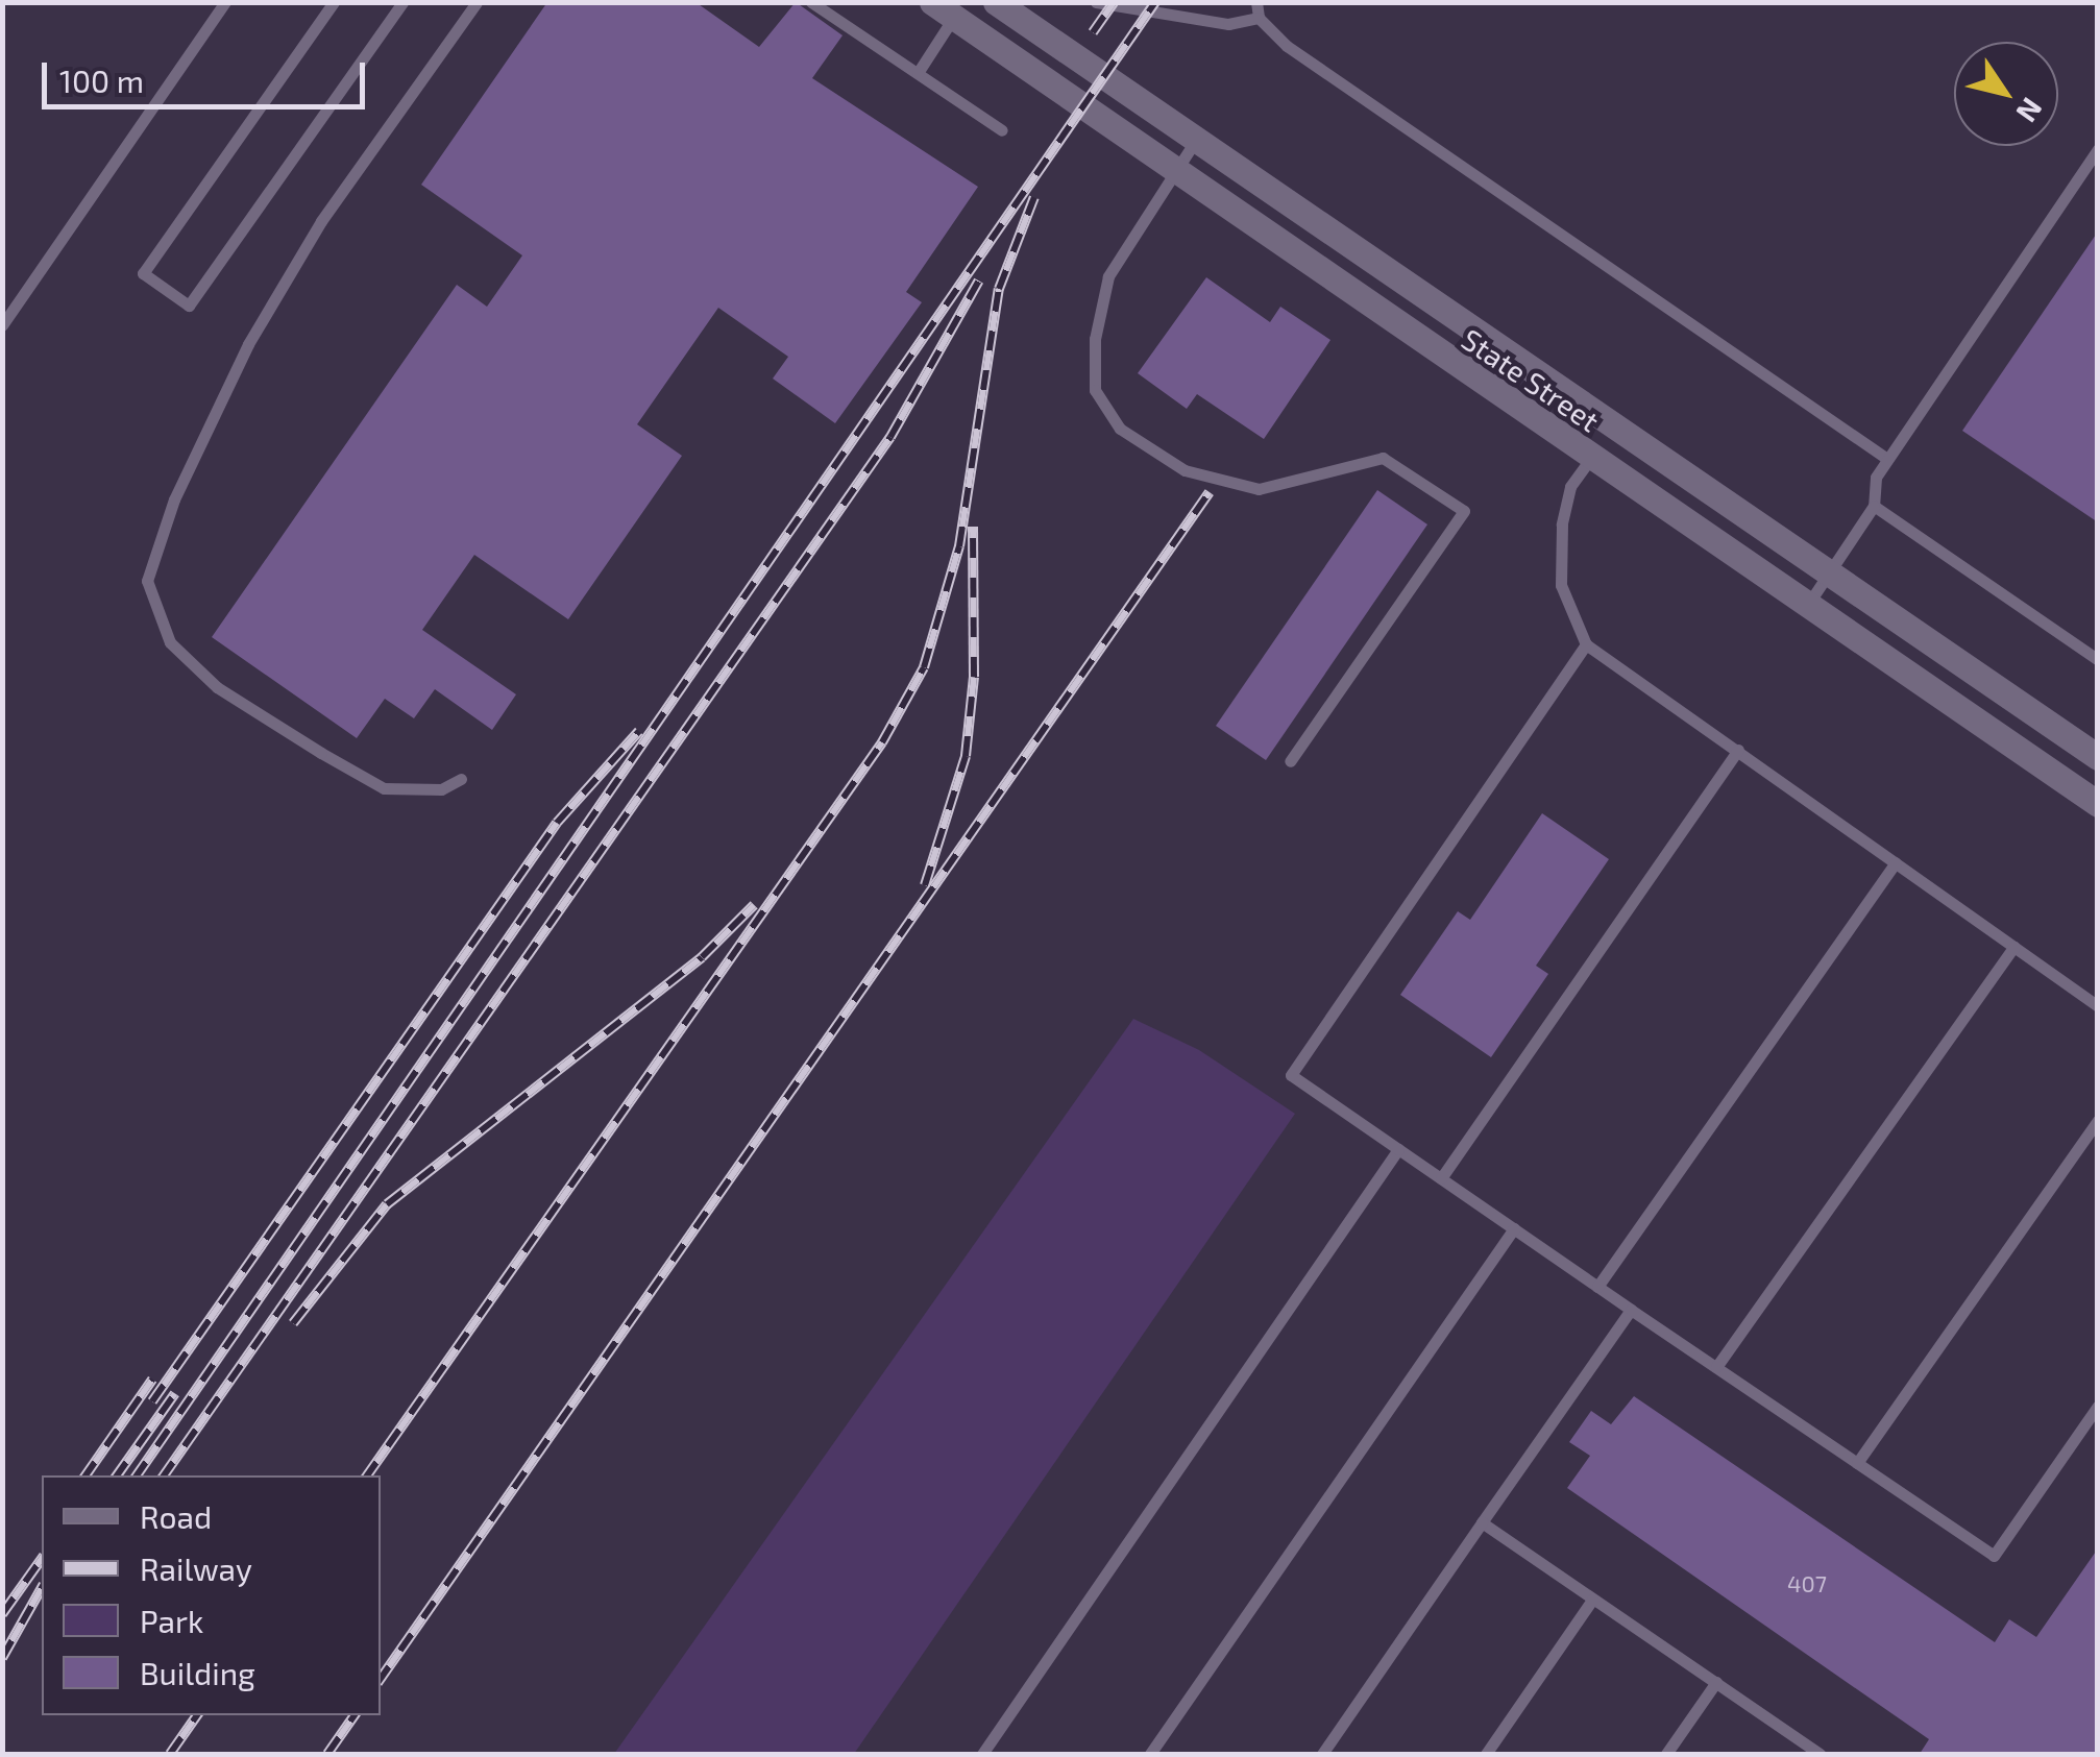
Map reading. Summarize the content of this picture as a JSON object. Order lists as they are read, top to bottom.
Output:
{
  "streets": {
    "street": ["State Street"]
  },
  "house_numbers": ["407"],
  "legend": [
    "Road",
    "Railway",
    "Park",
    "Building"
  ],
  "scale_bar": "100 m",
  "north": "bottom right"
}
